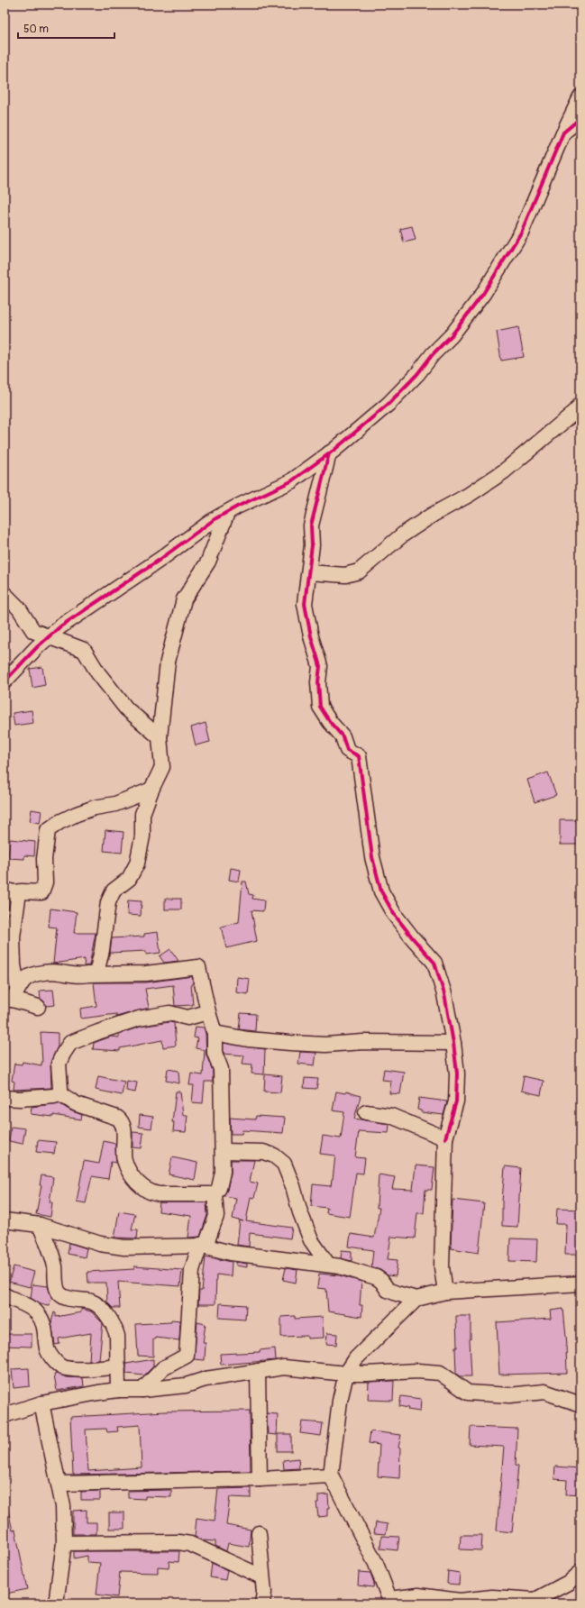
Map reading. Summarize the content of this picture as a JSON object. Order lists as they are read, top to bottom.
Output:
{
  "scale_bar": "50 m"
}
